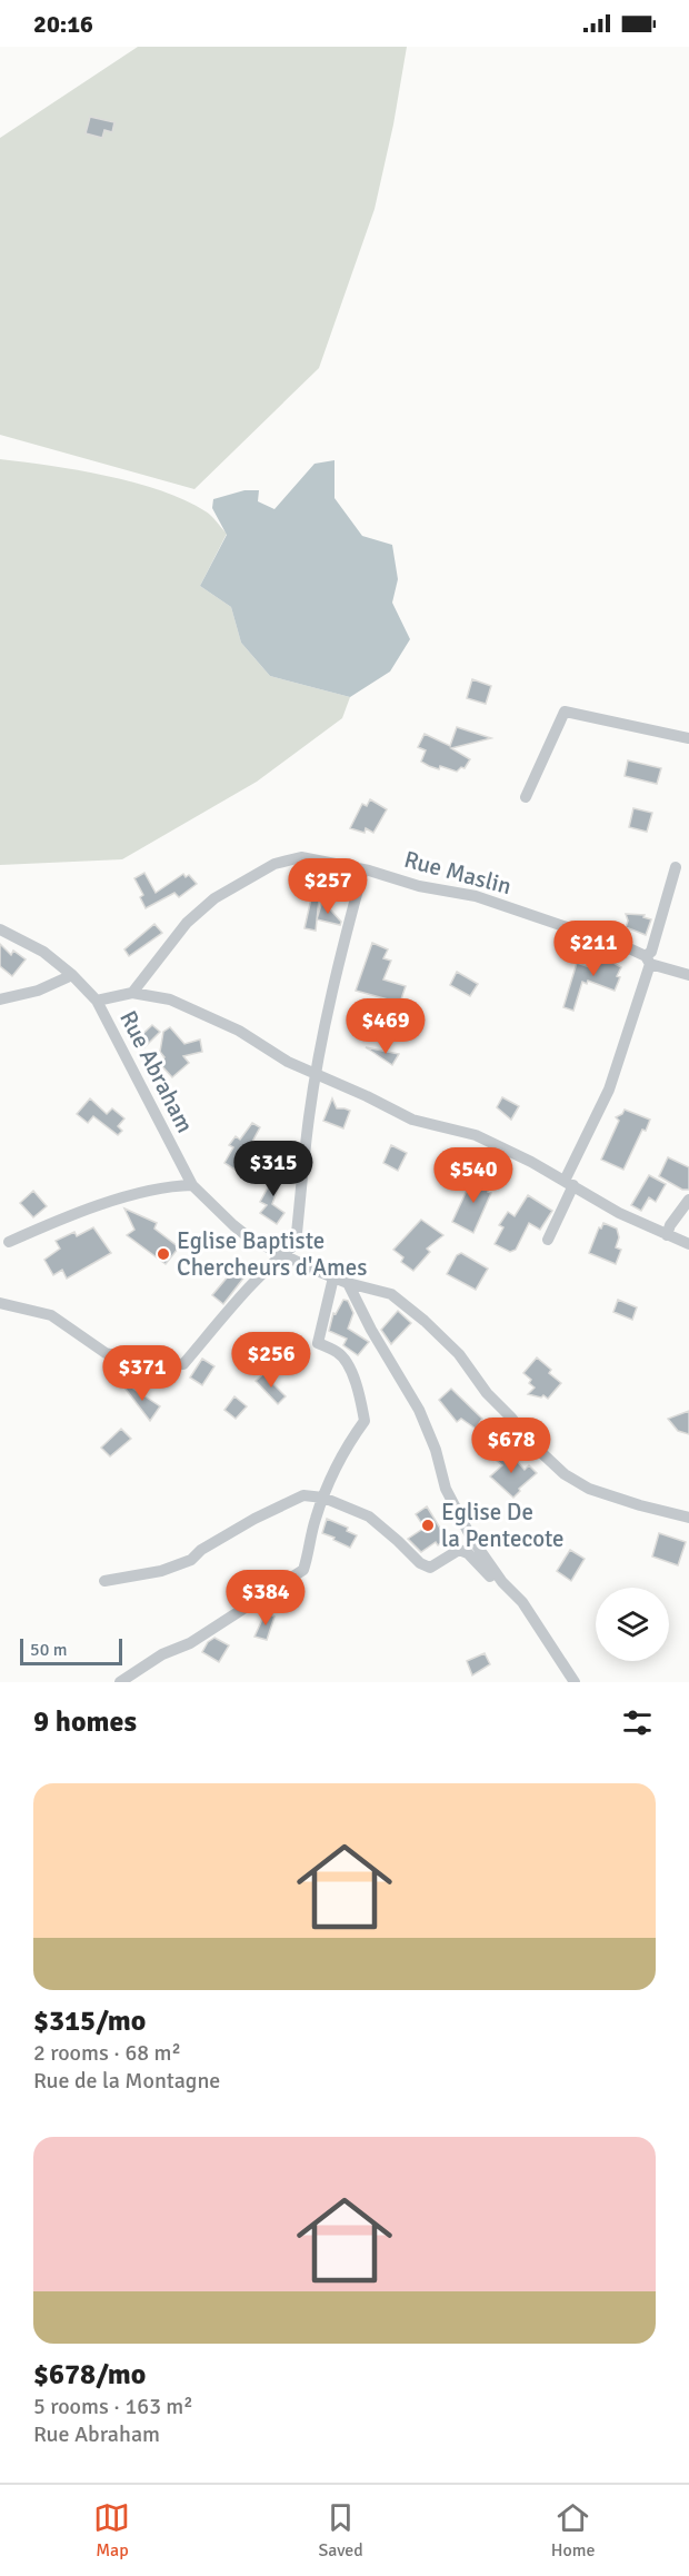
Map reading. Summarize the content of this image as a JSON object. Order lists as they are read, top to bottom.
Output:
{
  "streets": {
    "street": ["Rue Maslin", "Rue Abraham"]
  },
  "places": ["Eglise Baptiste Chercheurs d'Ames", "Eglise De la Pentecote"],
  "scale_bar": "50 m",
  "page": {
    "status": "20:16",
    "price": [
      "$257",
      "$211",
      "$469",
      "$315",
      "$540",
      "$256",
      "$371",
      "$678",
      "$384"
    ],
    "scale": "50 m",
    "heading": "9 homes",
    "list": [
      {
        "name": "$315/mo",
        "note": "2 rooms · 68 m² · Rue de la Montagne"
      },
      {
        "name": "$678/mo",
        "note": "5 rooms · 163 m² · Rue Abraham"
      }
    ],
    "tabs": ["Map", "Saved", "Home"]
  }
}
